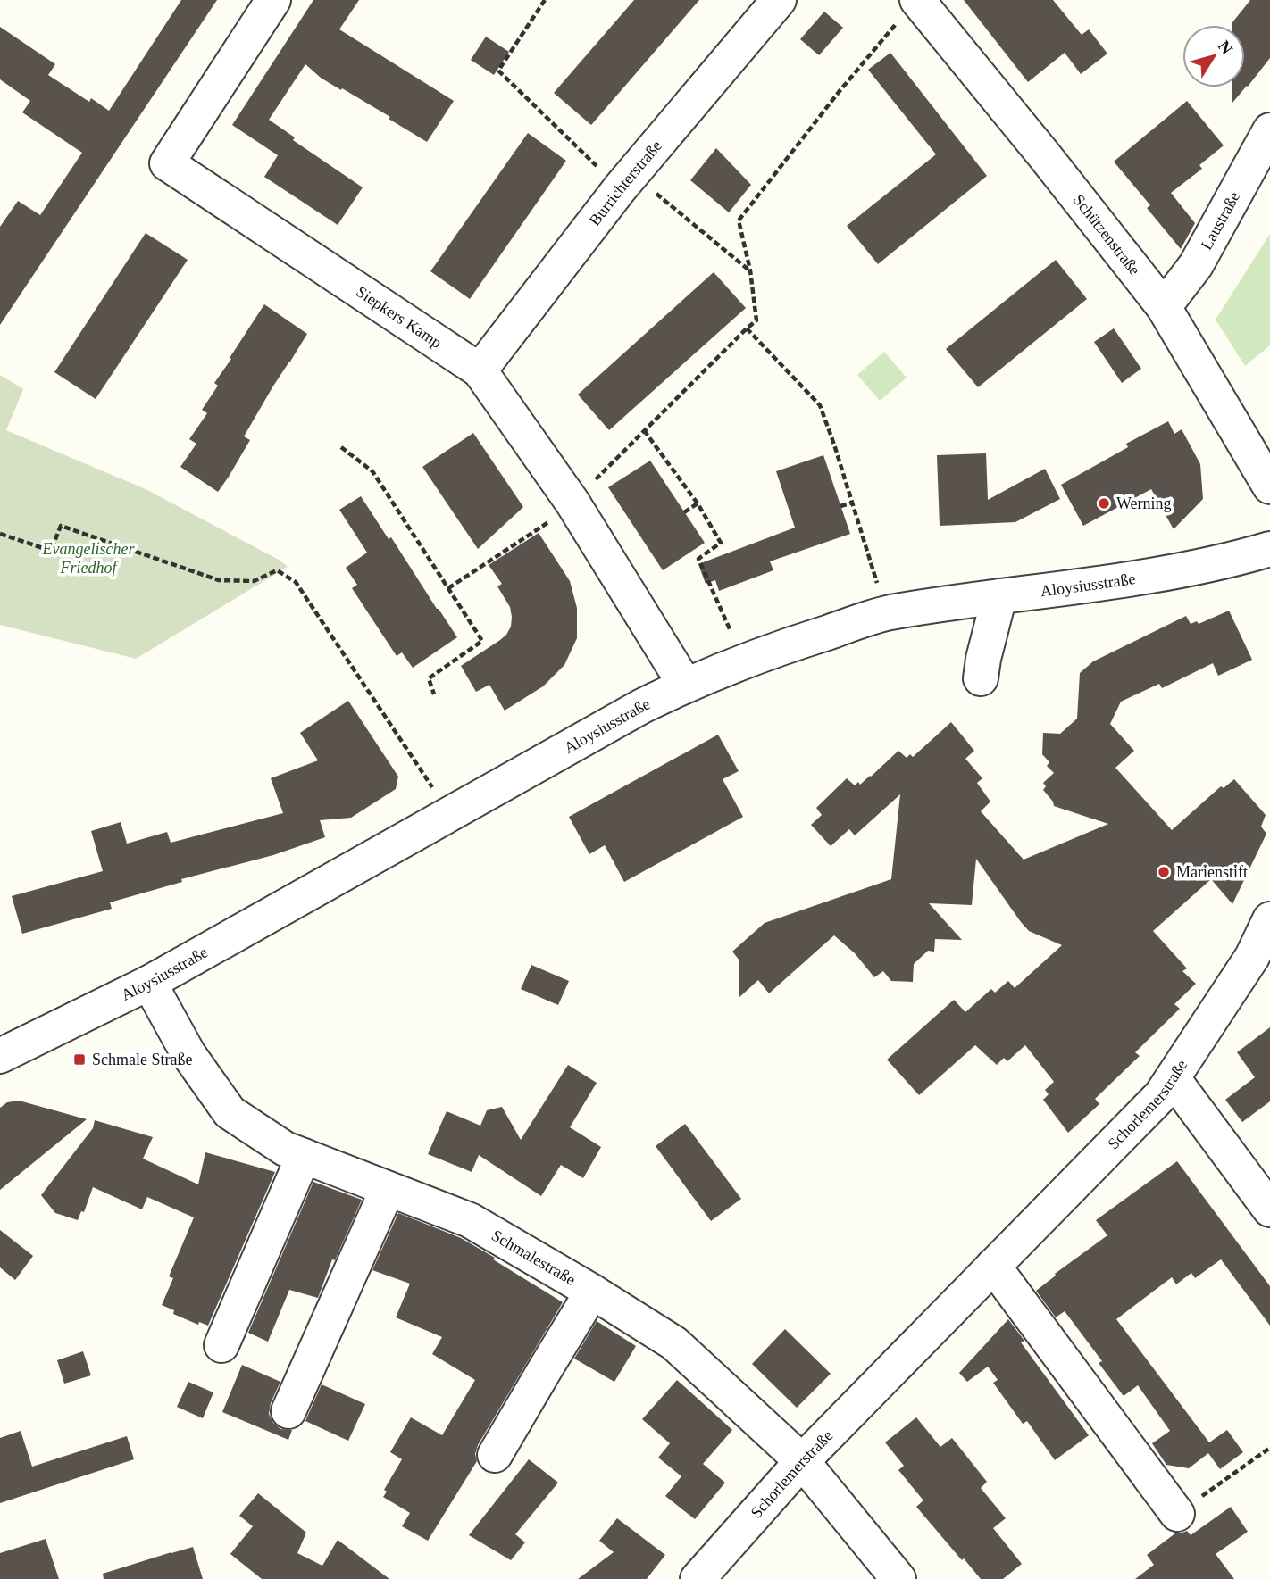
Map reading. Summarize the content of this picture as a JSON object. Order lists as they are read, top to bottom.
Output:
{
  "streets": {
    "street": [
      "Burrichterstraße",
      "Laustraße",
      "Schützenstraße",
      "Siepkers Kamp",
      "Aloysiusstraße",
      "Schorlemerstraße",
      "Schmalestraße"
    ]
  },
  "crossings": [
    ["Burrichterstraße", "Siepkers Kamp"],
    ["Laustraße", "Schützenstraße"],
    ["Siepkers Kamp", "Aloysiusstraße"],
    ["Aloysiusstraße", "Schmalestraße"],
    ["Schorlemerstraße", "Schmalestraße"]
  ],
  "parks": ["Evangelischer Friedhof"],
  "places": {
    "other": ["Werning", "Marienstift"],
    "transit": ["Schmale Straße"]
  },
  "north": "top right"
}
